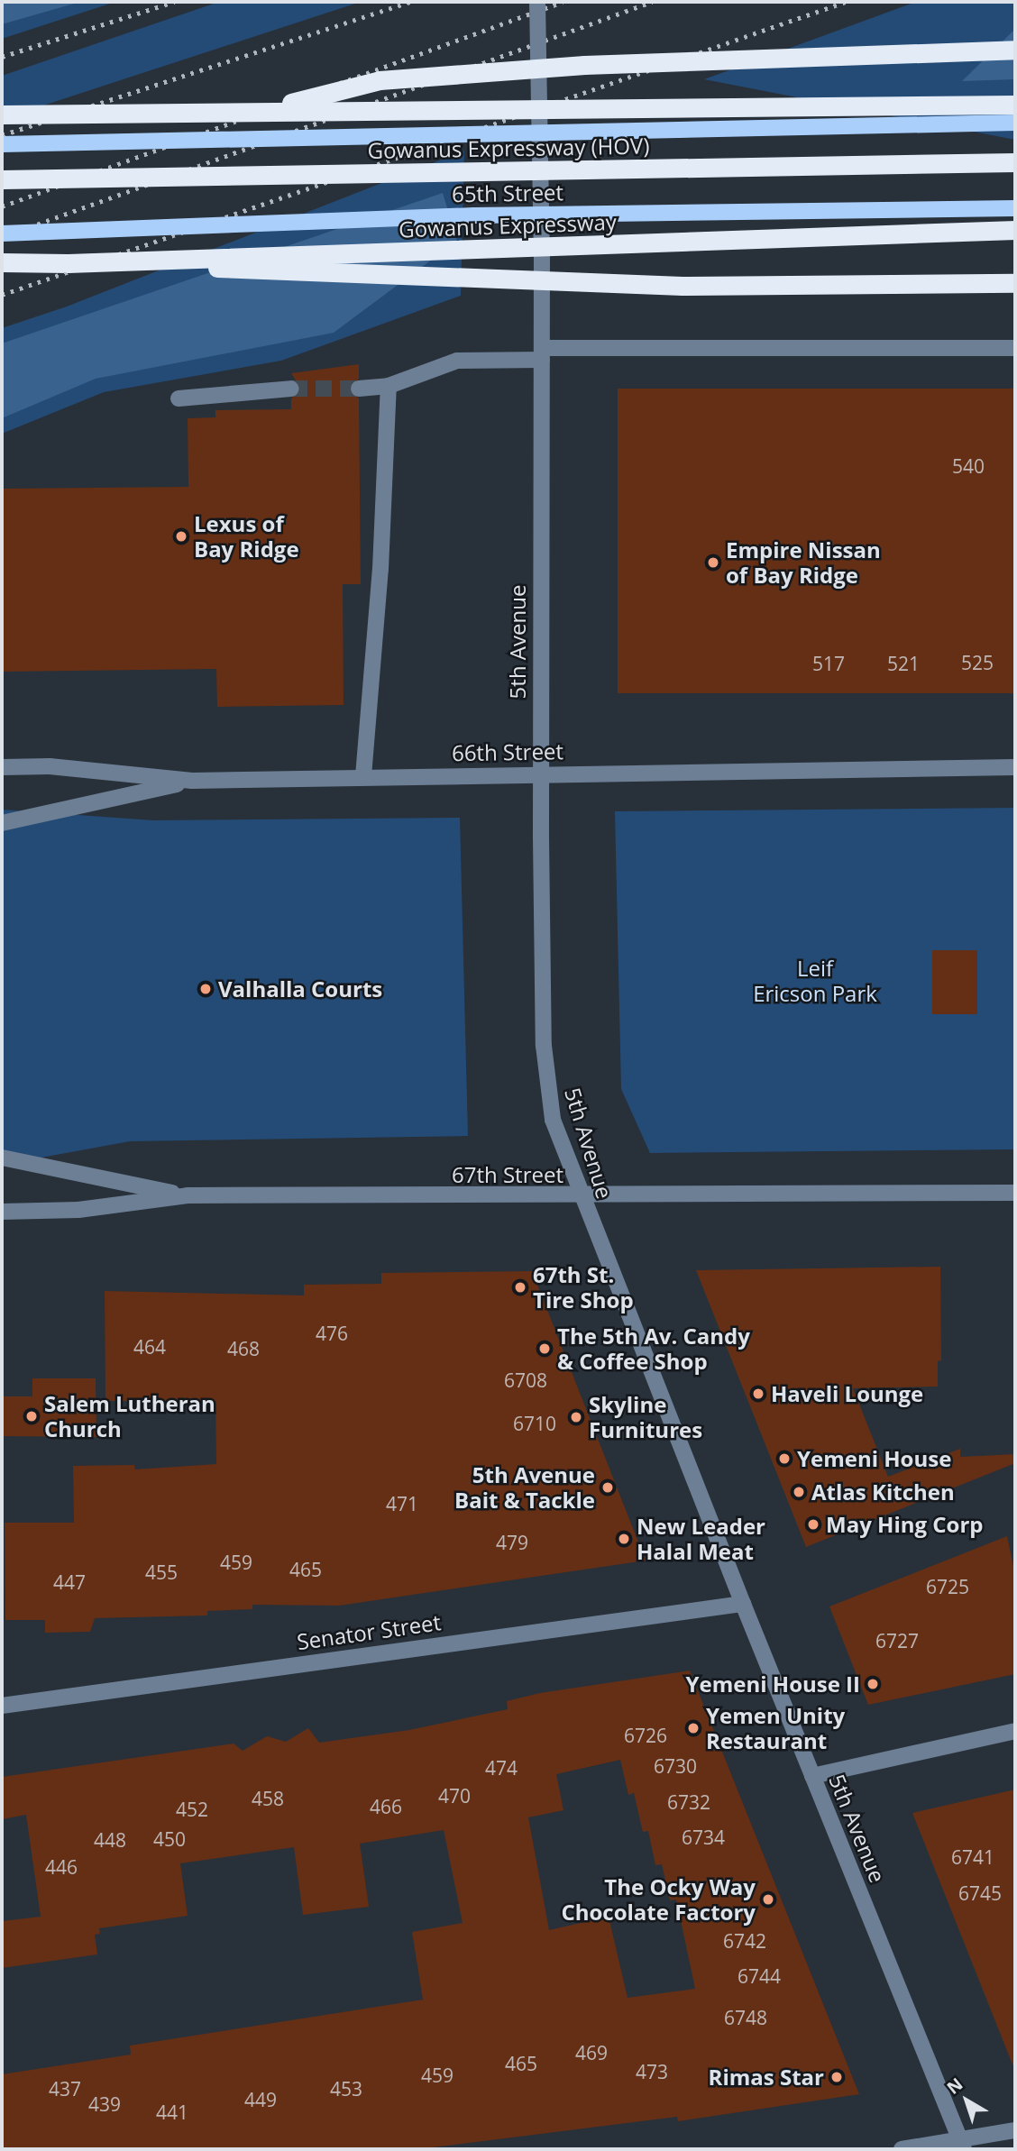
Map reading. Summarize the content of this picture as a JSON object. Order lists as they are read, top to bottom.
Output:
{
  "streets": {
    "highway": ["Gowanus Expressway (HOV)", "Gowanus Expressway"],
    "main road": ["65th Street"],
    "street": [
      "5th Avenue",
      "66th Street",
      "67th Street",
      "Senator Street"
    ]
  },
  "crossings": [
    ["65th Street", "5th Avenue"],
    ["5th Avenue", "66th Street"],
    ["5th Avenue", "67th Street"],
    ["5th Avenue", "Senator Street"]
  ],
  "parks": ["Leif Ericson Park"],
  "places": [
    "Lexus of Bay Ridge",
    "Empire Nissan of Bay Ridge",
    "Valhalla Courts",
    "67th St. Tire Shop",
    "The 5th Av. Candy & Coffee Shop",
    "Haveli Lounge",
    "Salem Lutheran Church",
    "Skyline Furnitures",
    "Yemeni House",
    "5th Avenue Bait & Tackle",
    "Atlas Kitchen",
    "May Hing Corp",
    "New Leader Halal Meat",
    "Yemeni House II",
    "Yemen Unity Restaurant",
    "The Ocky Way Chocolate Factory",
    "Rimas Star"
  ],
  "house_numbers": [
    "540",
    "525",
    "517",
    "521",
    "476",
    "464",
    "468",
    "6708",
    "6710",
    "471",
    "479",
    "459",
    "465",
    "455",
    "447",
    "6725",
    "6727",
    "6726",
    "6730",
    "474",
    "470",
    "458",
    "6732",
    "466",
    "452",
    "6734",
    "450",
    "448",
    "6741",
    "446",
    "6745",
    "6742",
    "6744",
    "6748",
    "469",
    "465",
    "473",
    "459",
    "437",
    "453",
    "449",
    "439",
    "441"
  ],
  "north": "top left"
}
